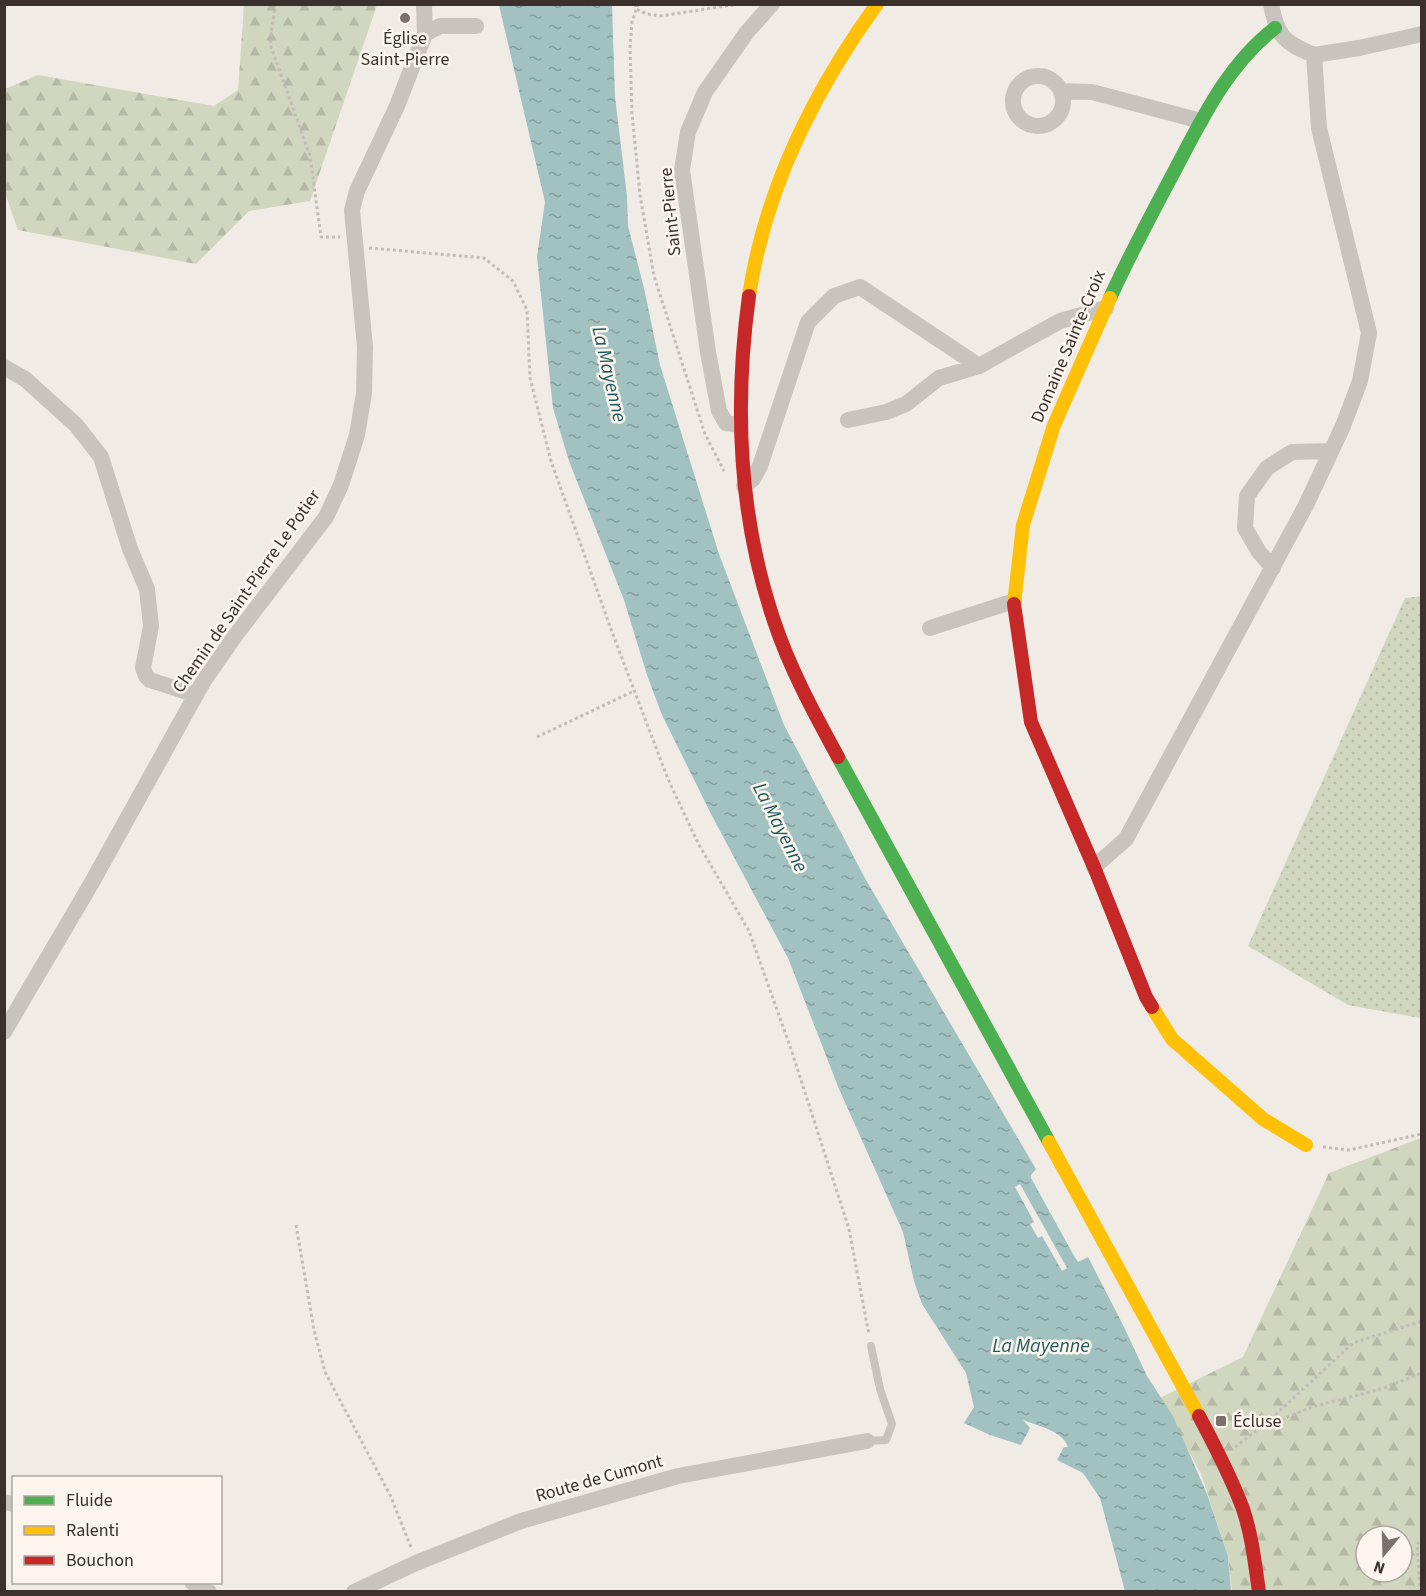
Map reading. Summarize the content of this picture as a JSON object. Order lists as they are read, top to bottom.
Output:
{
  "streets": {
    "main road": ["Domaine Sainte-Croix"],
    "street": ["Saint-Pierre", "Chemin de Saint-Pierre Le Potier", "Route de Cumont"]
  },
  "water": ["La Mayenne"],
  "places": {
    "other": ["Église Saint-Pierre"],
    "transit": ["Écluse"]
  },
  "legend": ["Fluide", "Ralenti", "Bouchon"],
  "north": "bottom"
}
